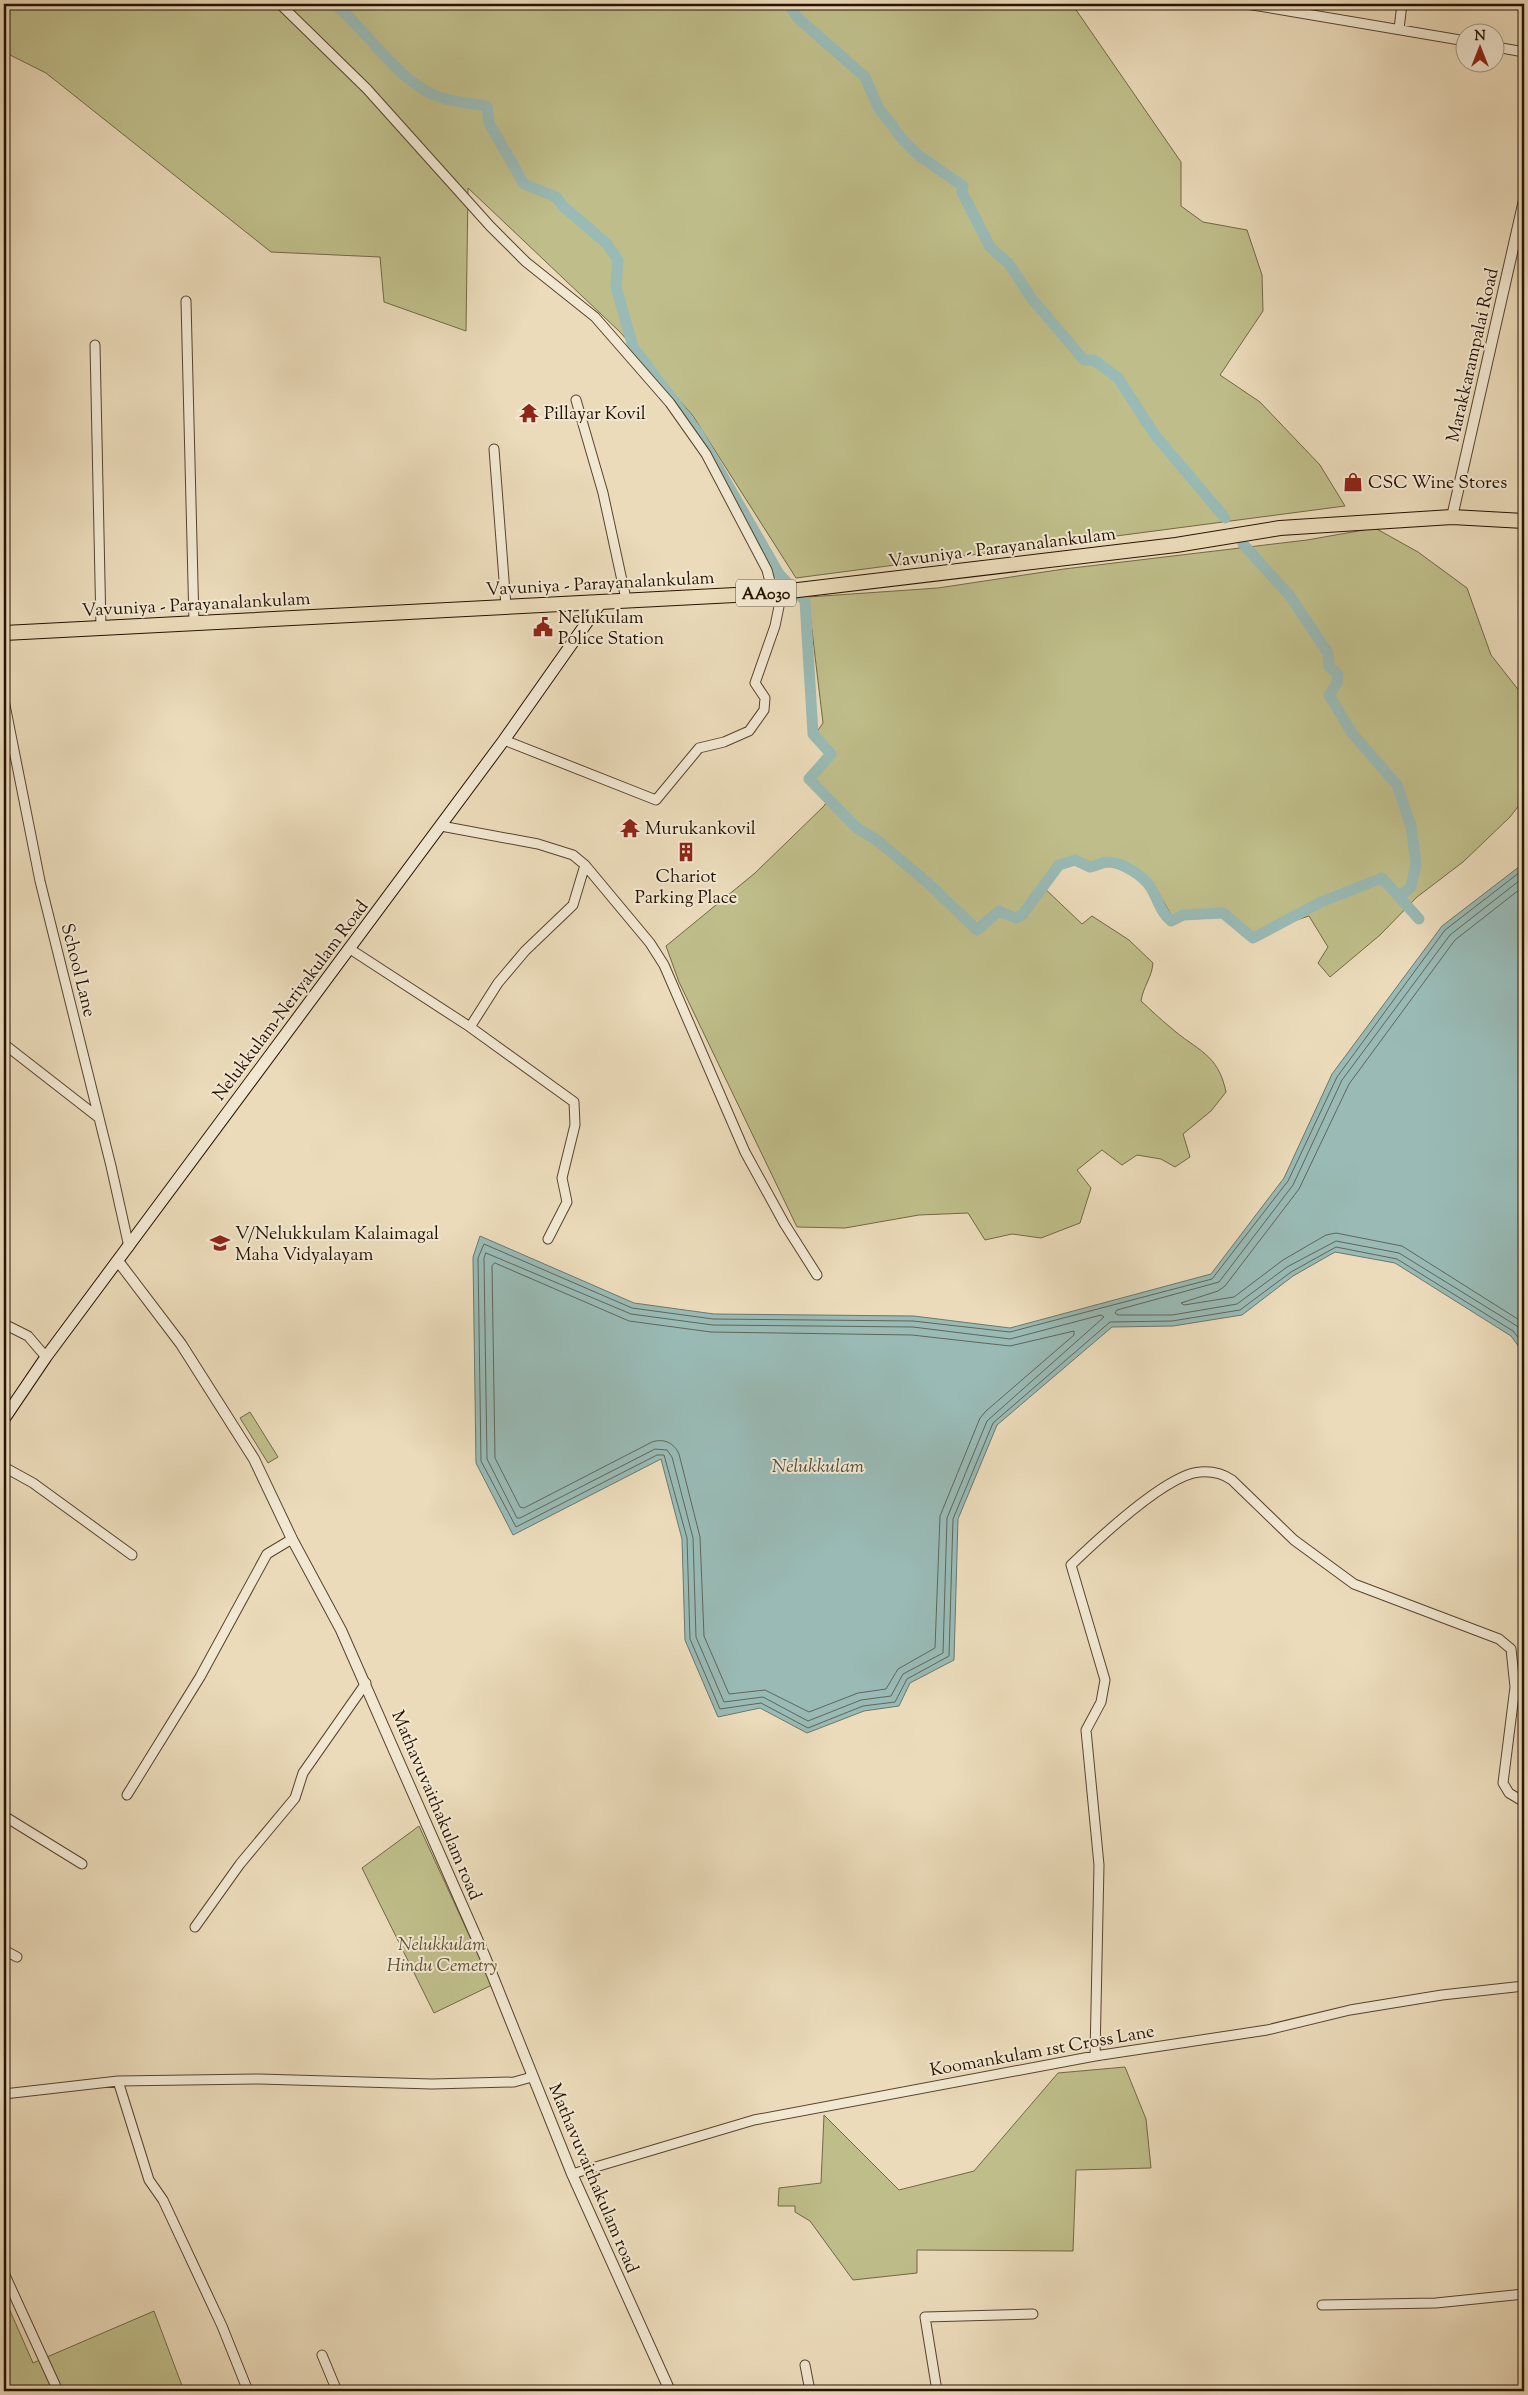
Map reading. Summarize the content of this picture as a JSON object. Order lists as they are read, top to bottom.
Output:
{
  "streets": {
    "highway": ["Vavuniya - Parayanalankulam", "AA030"],
    "main road": ["Nelukkulam-Neriyakulam Road"],
    "street": [
      "Marakkarampalai Road",
      "School Lane",
      "Mathavuvaithakulam road",
      "Koomankulam 1st Cross Lane"
    ]
  },
  "crossings": [
    ["Marakkarampalai Road", "Vavuniya - Parayanalankulam"],
    ["Vavuniya - Parayanalankulam", "Nelukkulam-Neriyakulam Road"],
    ["School Lane", "Nelukkulam-Neriyakulam Road"],
    ["Nelukkulam-Neriyakulam Road", "Mathavuvaithakulam road"],
    ["Mathavuvaithakulam road", "Koomankulam 1st Cross Lane"]
  ],
  "water": ["Nelukkulam"],
  "parks": ["Nelukkulam Hindu Cemetry"],
  "places": {
    "temple": ["Pillayar Kovil", "Murukankovil"],
    "shop": ["CSC Wine Stores"],
    "public building": ["Nelukulam Police Station"],
    "building": ["Chariot Parking Place"],
    "school or university": ["V/Nelukkulam Kalaimagal Maha Vidyalayam"]
  },
  "north": "top"
}
